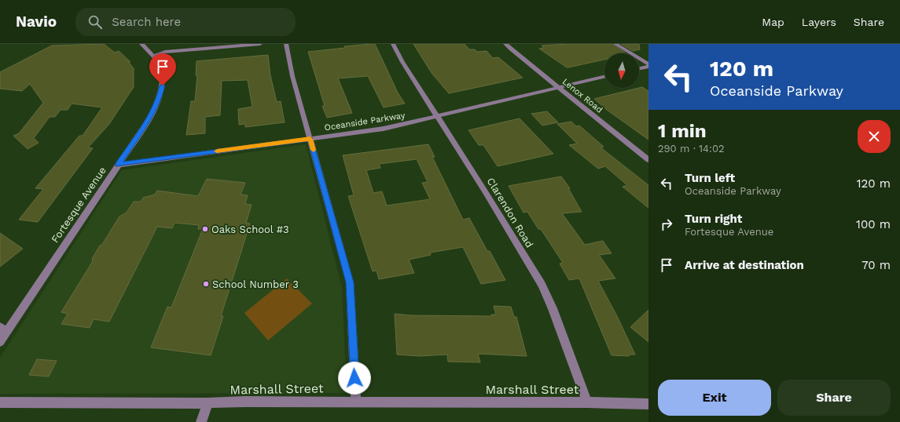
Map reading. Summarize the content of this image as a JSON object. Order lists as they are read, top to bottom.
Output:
{
  "streets": {
    "street": [
      "Lenox Road",
      "Oceanside Parkway",
      "Fortesque Avenue",
      "Clarendon Road",
      "Marshall Street"
    ]
  },
  "crossings": [
    ["Lenox Road", "Oceanside Parkway"],
    ["Oceanside Parkway", "Fortesque Avenue"],
    ["Oceanside Parkway", "Clarendon Road"],
    ["Clarendon Road", "Marshall Street"]
  ],
  "places": ["Oaks School #3", "School Number 3"],
  "north": "bottom",
  "page": {
    "header": "Navio",
    "search": "Search here",
    "nav": ["Map", "Layers", "Share"],
    "turn": ["120 m", "Oceanside Parkway"],
    "heading": ["1 min", "290 m · 14:02"],
    "list": [
      {
        "name": "Turn left",
        "note": "Oceanside Parkway",
        "value": "120 m"
      },
      {
        "name": "Turn right",
        "note": "Fortesque Avenue",
        "value": "100 m"
      },
      {
        "name": "Arrive at destination",
        "value": "70 m"
      }
    ],
    "buttons": ["Exit", "Share"]
  }
}
